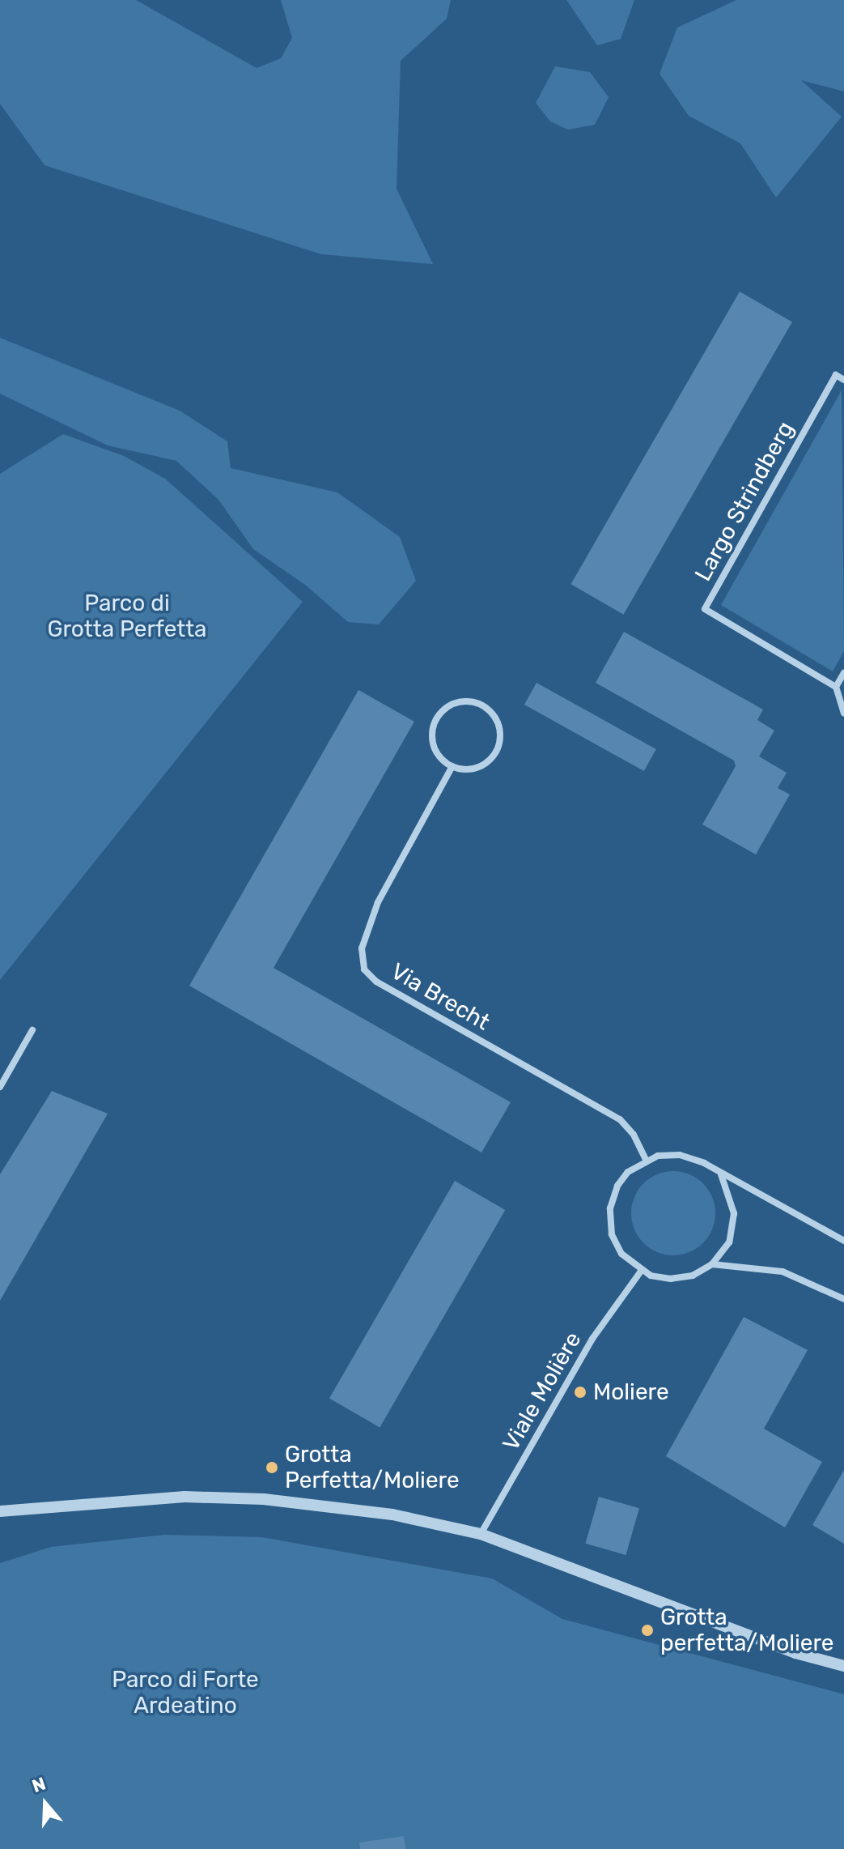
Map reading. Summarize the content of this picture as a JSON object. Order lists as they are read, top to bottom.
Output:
{
  "streets": {
    "street": ["Largo Strindberg", "Via Brecht", "Viale Molière"]
  },
  "crossings": [
    ["Via Brecht", "Viale Molière"]
  ],
  "parks": ["Parco di Grotta Perfetta", "Parco di Forte Ardeatino"],
  "places": ["Moliere", "Grotta Perfetta/Moliere", "Grotta perfetta/Moliere"],
  "north": "top"
}
